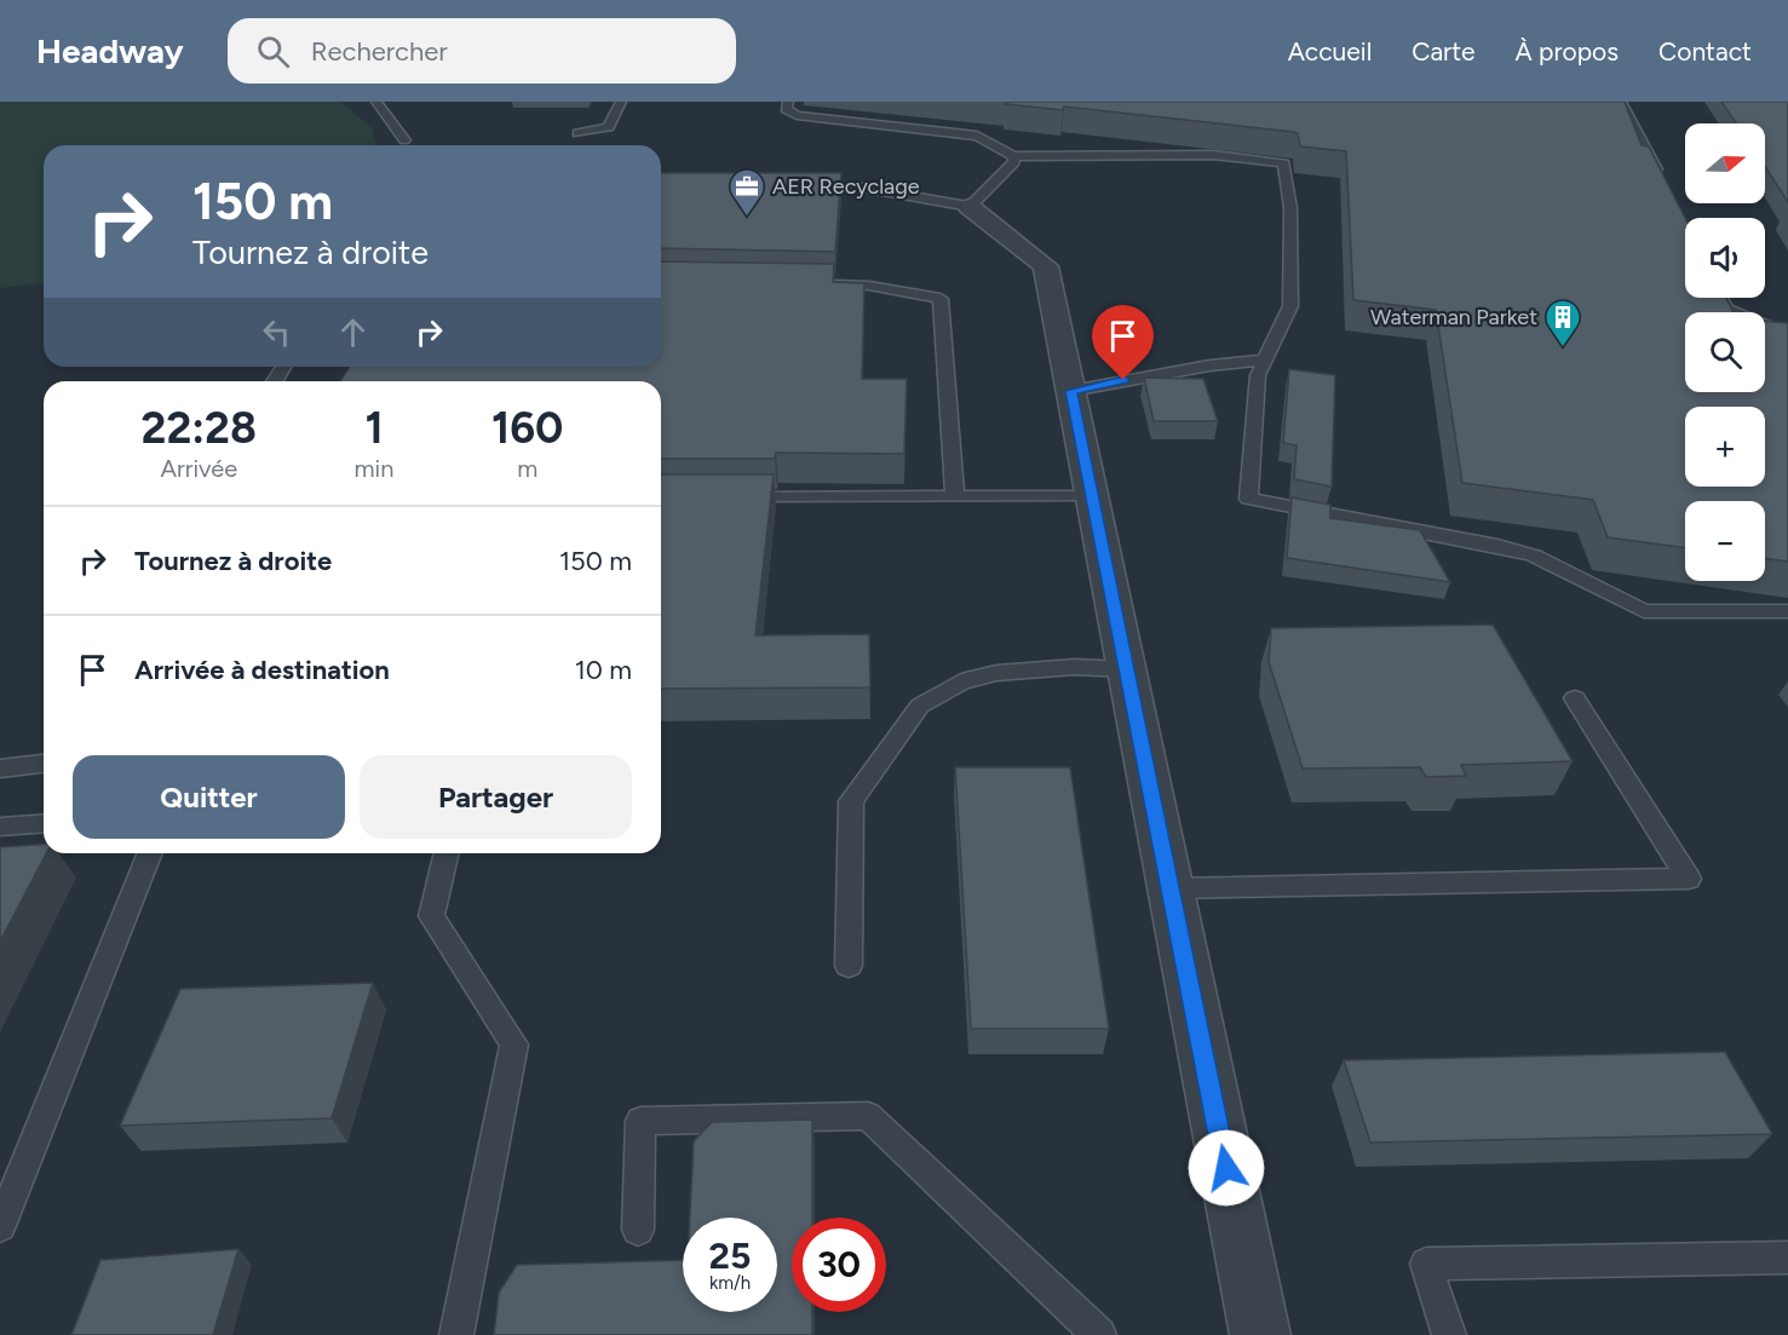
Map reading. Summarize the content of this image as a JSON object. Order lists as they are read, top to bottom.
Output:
{
  "places": {
    "office": ["AER Recyclage"],
    "building": ["Waterman Parket"]
  },
  "north": "right",
  "page": {
    "header": "Headway",
    "search": "Rechercher",
    "nav": [
      "Accueil",
      "Carte",
      "À propos",
      "Contact"
    ],
    "map_buttons": ["+", "−"],
    "turn": ["150 m", "Tournez à droite"],
    "eta": [
      "22:28",
      "Arrivée",
      "1",
      "min",
      "160",
      "m"
    ],
    "list": [
      {
        "name": "Tournez à droite",
        "value": "150 m"
      },
      {
        "name": "Arrivée à destination",
        "value": "10 m"
      }
    ],
    "buttons": ["Quitter", "Partager"],
    "speed": "25 km/h",
    "limit": "30"
  }
}
